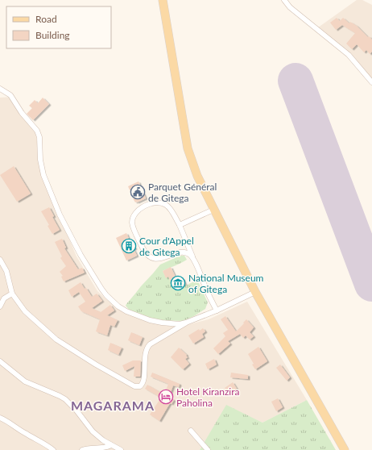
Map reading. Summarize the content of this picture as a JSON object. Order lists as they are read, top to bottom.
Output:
{
  "districts": ["MAGARAMA"],
  "places": {
    "public building": ["Parquet Général de Gitega"],
    "building": ["Cour d'Appel de Gitega"],
    "museum": ["National Museum of Gitega"],
    "hotel": ["Hotel Kiranzira Paholina"]
  },
  "legend": ["Road", "Building"]
}
